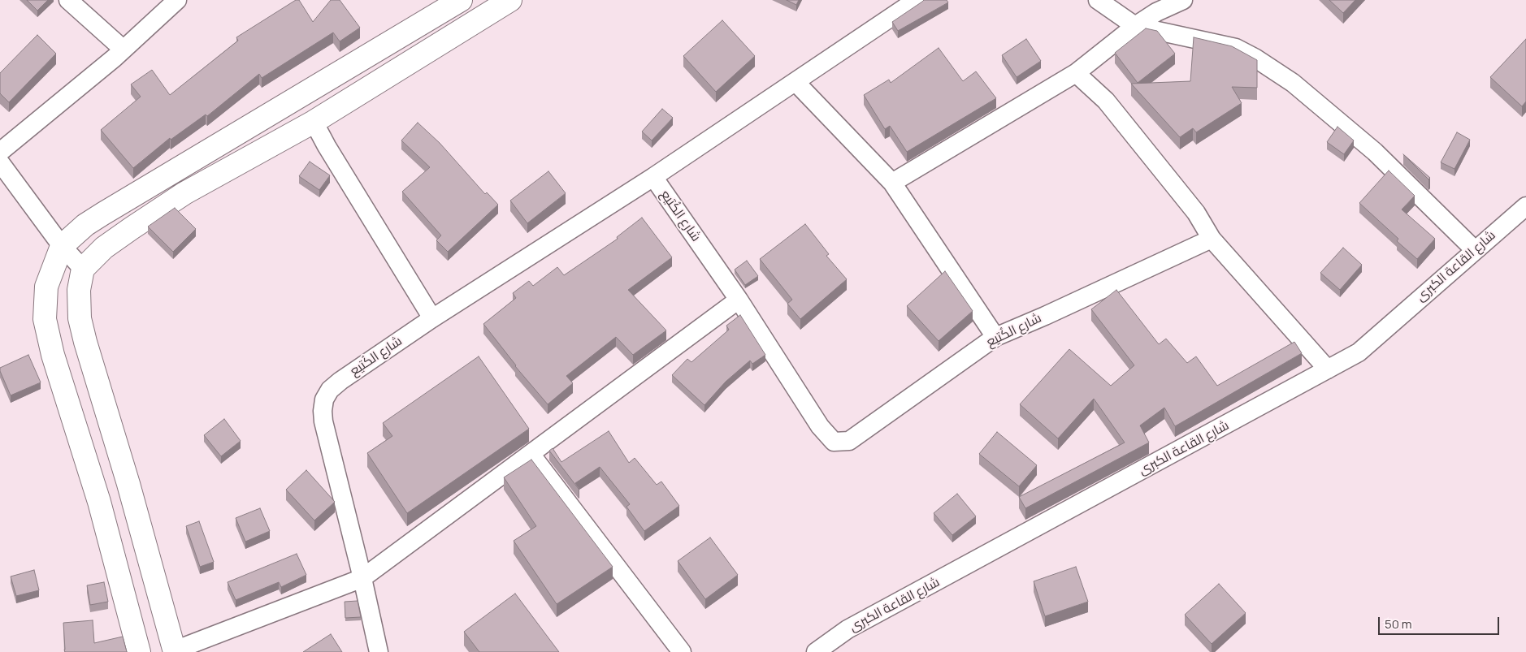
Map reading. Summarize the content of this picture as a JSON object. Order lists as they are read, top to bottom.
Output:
{
  "streets": {
    "street": ["شارع الكُتيع", "شارع القاعة الكبرى"]
  },
  "scale_bar": "50 m"
}
